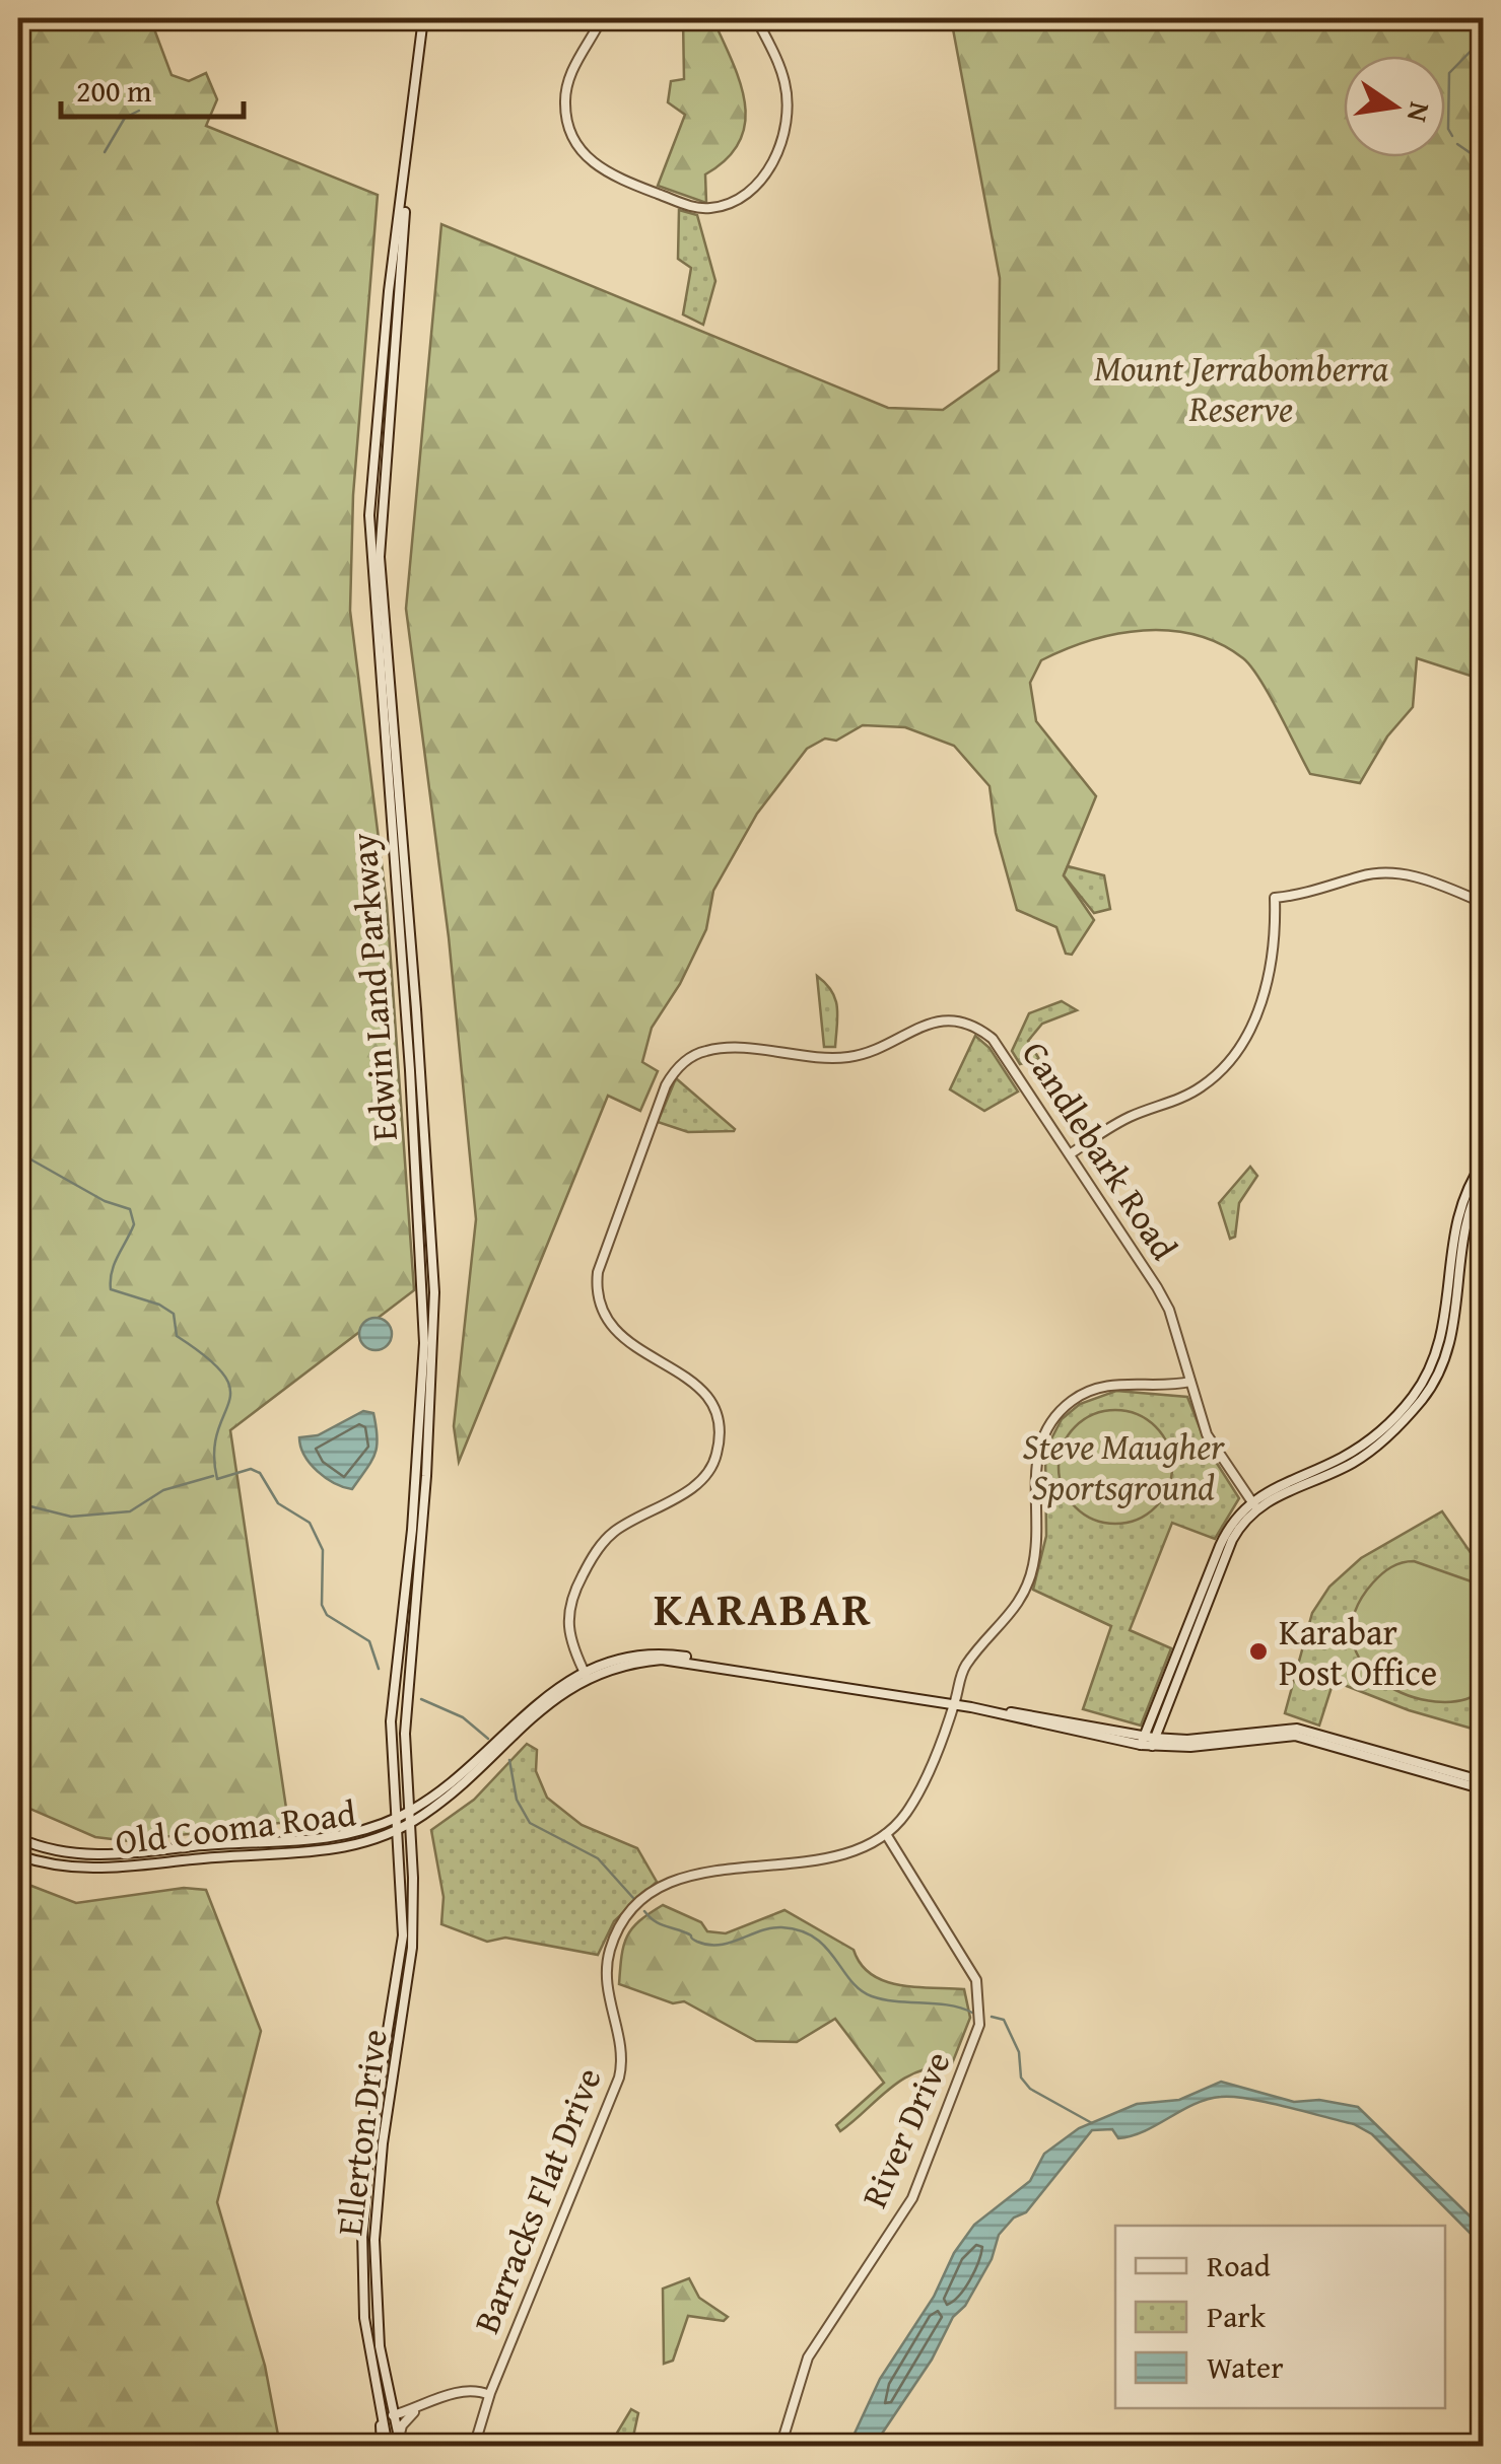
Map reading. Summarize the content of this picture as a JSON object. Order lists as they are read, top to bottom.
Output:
{
  "streets": {
    "main road": [
      "Edwin Land Parkway",
      "Candlebark Road",
      "Old Cooma Road",
      "River Drive",
      "Ellerton Drive",
      "Barracks Flat Drive"
    ]
  },
  "crossings": [
    ["Edwin Land Parkway", "Old Cooma Road"],
    ["Edwin Land Parkway", "Ellerton Drive"],
    ["Candlebark Road", "Old Cooma Road"],
    ["Candlebark Road", "Barracks Flat Drive"],
    ["Old Cooma Road", "Ellerton Drive"],
    ["Old Cooma Road", "Barracks Flat Drive"],
    ["River Drive", "Barracks Flat Drive"]
  ],
  "districts": ["KARABAR"],
  "parks": ["Mount Jerrabomberra Reserve", "Steve Maugher Sportsground"],
  "places": ["Karabar Post Office"],
  "legend": ["Road", "Park", "Water"],
  "scale_bar": "200 m",
  "north": "right"
}
